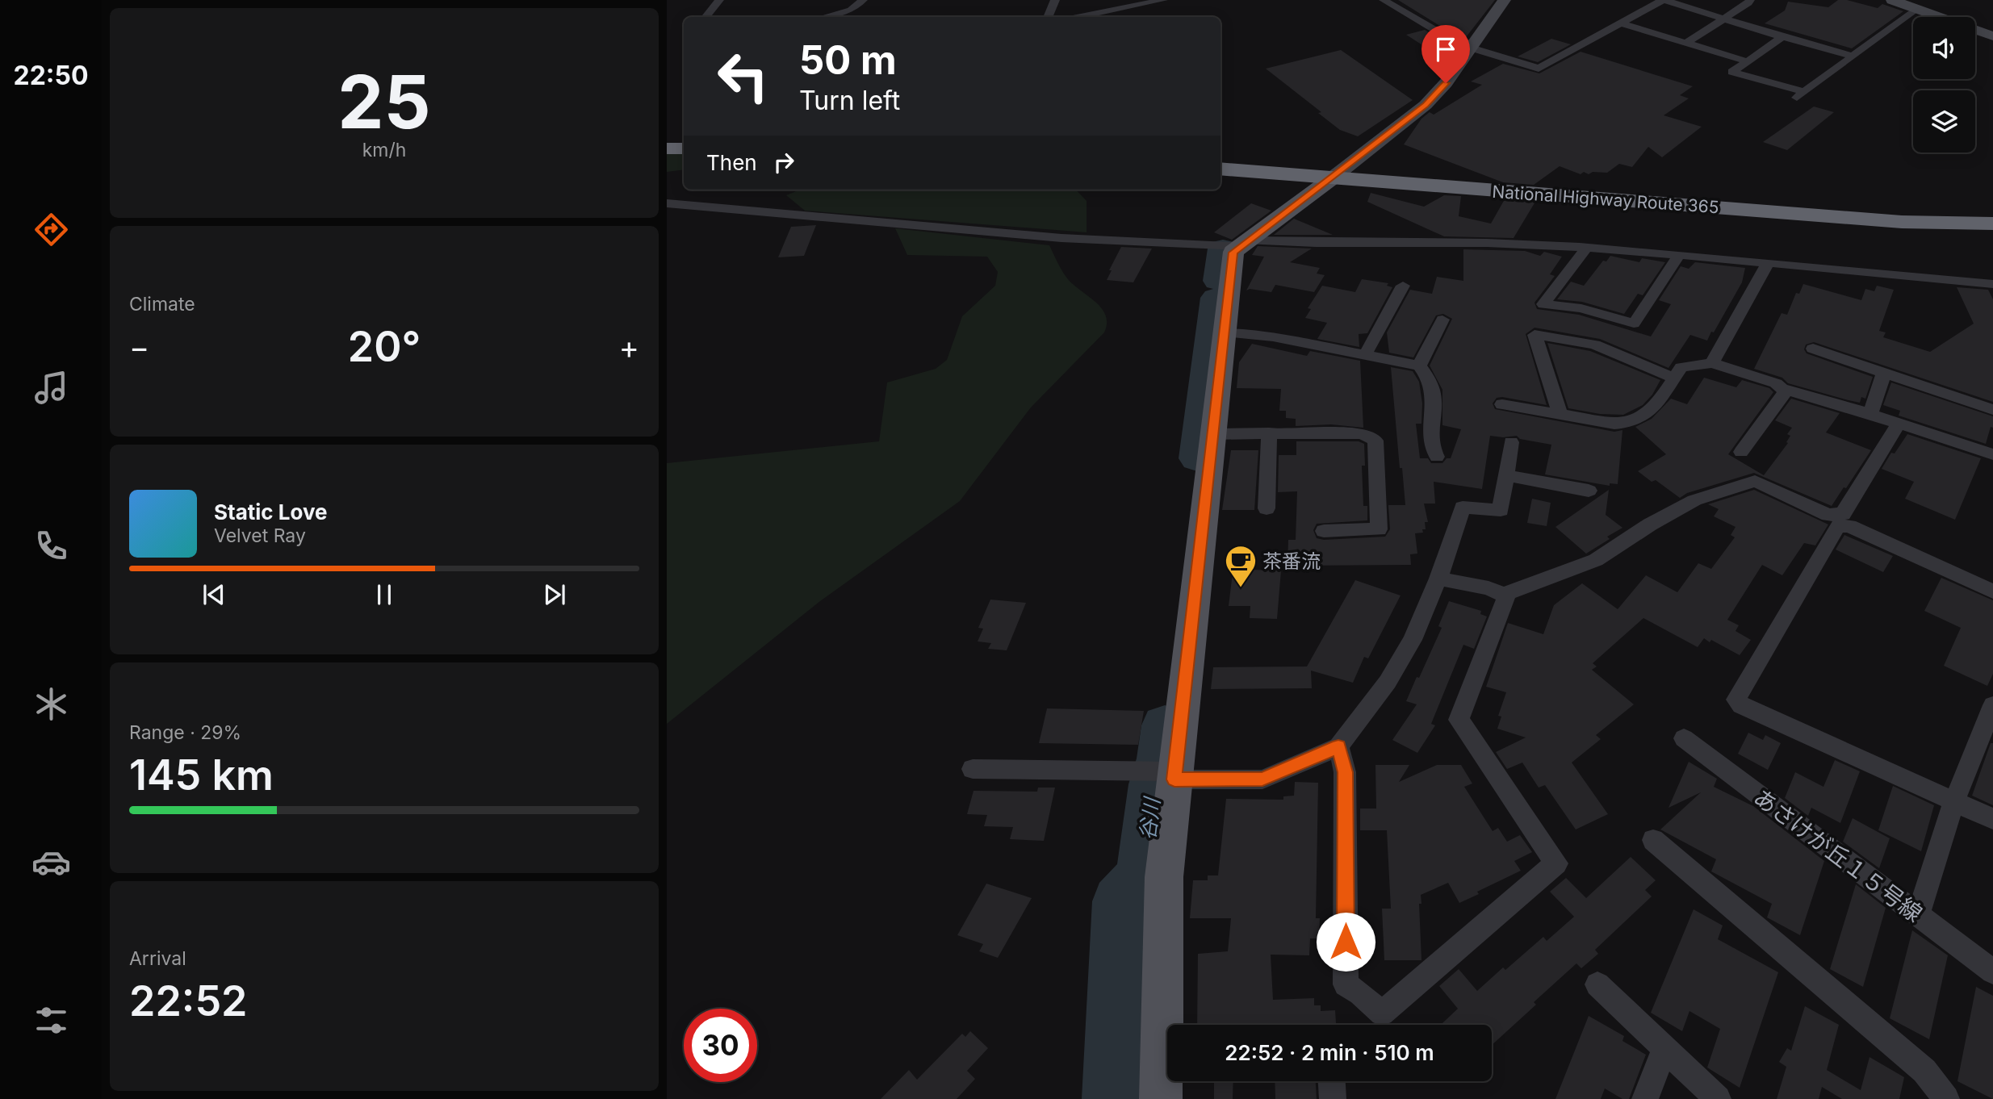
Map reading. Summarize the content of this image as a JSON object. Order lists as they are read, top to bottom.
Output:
{
  "streets": {
    "highway": ["National Highway Route 365"],
    "street": ["あさけが丘１５号線"]
  },
  "water": ["谷川"],
  "places": {
    "cafe": ["茶番流"]
  },
  "page": {
    "tabs": "22:50",
    "tile": [
      ["25", "km/h"],
      "Climate",
      ["Range · 29%", "145 km"],
      ["Arrival", "22:52"]
    ],
    "turn": ["50 m", "Turn left"],
    "then": "Then",
    "heat": ["−", "20°", "+"],
    "song": ["Static Love", "Velvet Ray"],
    "limit": "30",
    "trip": "22:52 · 2 min · 510 m"
  }
}
